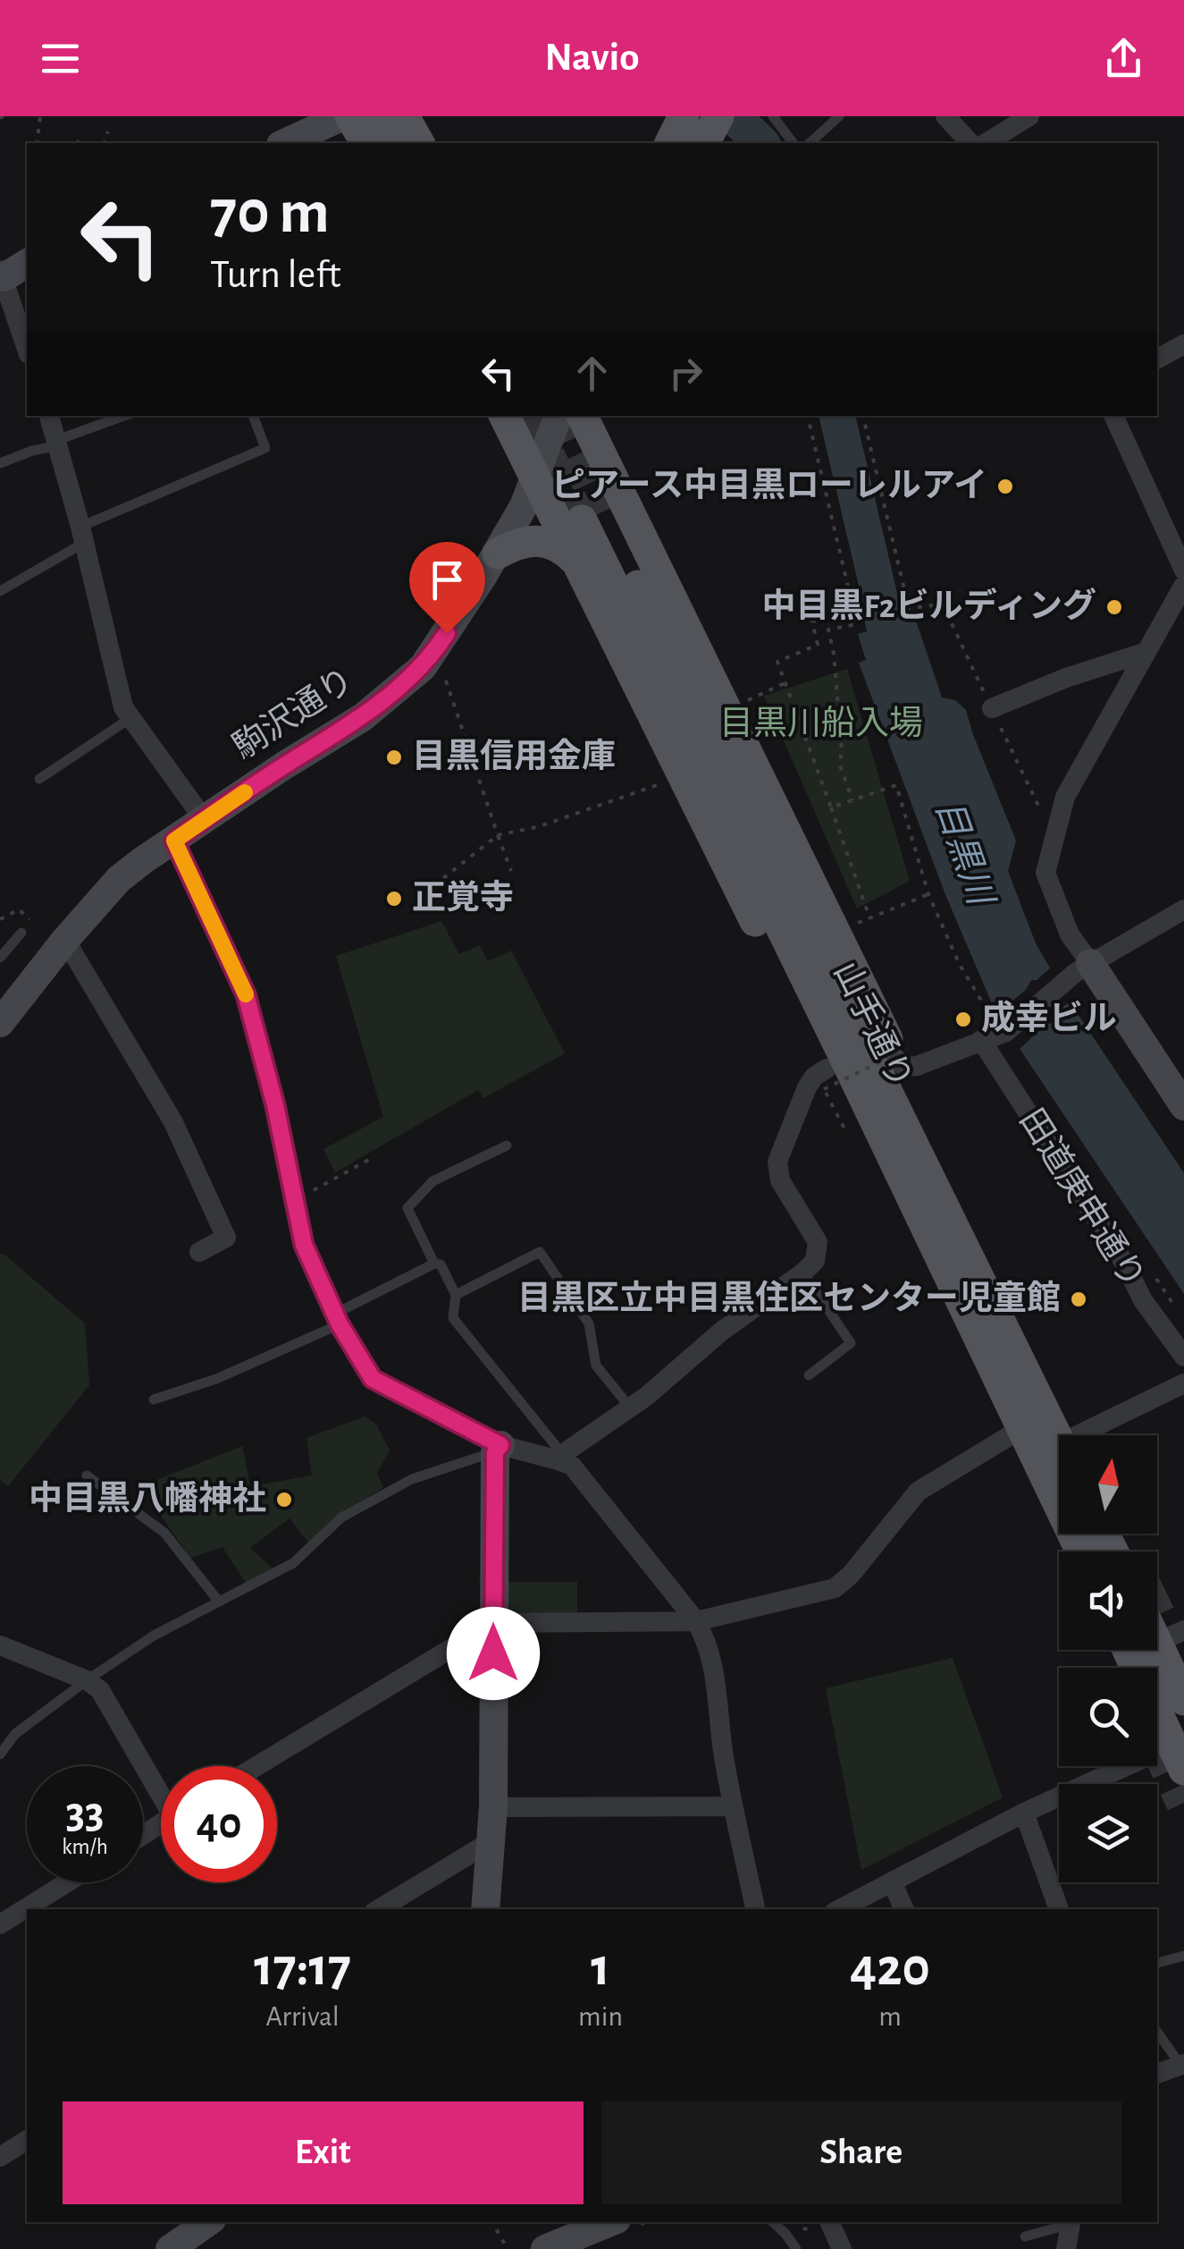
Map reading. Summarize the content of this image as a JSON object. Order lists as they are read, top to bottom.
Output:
{
  "streets": {
    "main road": ["駒沢通り", "山手通り"],
    "street": ["田道庚申通り"]
  },
  "water": ["目黒川"],
  "parks": ["目黒川船入場"],
  "places": [
    "ピアース中目黒ローレルアイ",
    "中目黒F2ビルディング",
    "目黒信用金庫",
    "正覚寺",
    "成幸ビル",
    "目黒区立中目黒住区センター児童館",
    "中目黒八幡神社"
  ],
  "north": "top",
  "page": {
    "header": "Navio",
    "turn": ["70 m", "Turn left"],
    "speed": "33 km/h",
    "limit": "40",
    "eta": [
      "17:17",
      "Arrival",
      "1",
      "min",
      "420",
      "m"
    ],
    "buttons": ["Exit", "Share"]
  }
}
